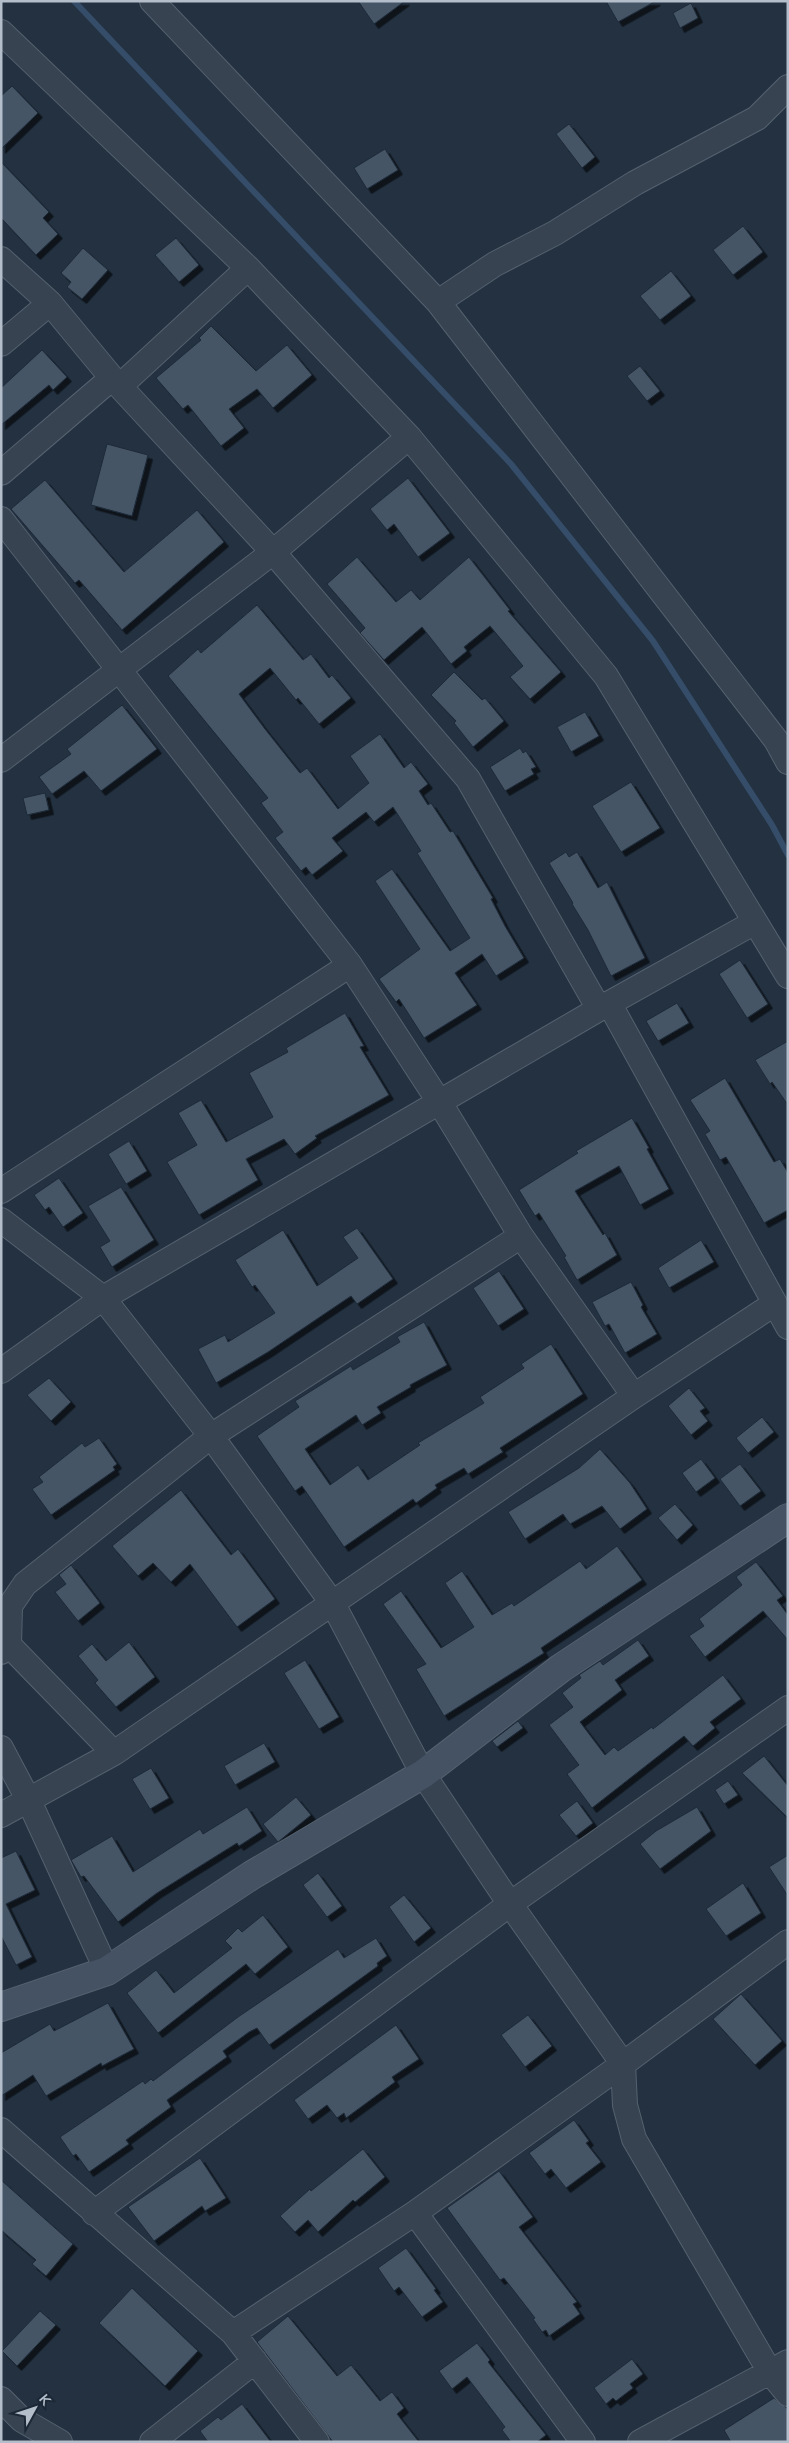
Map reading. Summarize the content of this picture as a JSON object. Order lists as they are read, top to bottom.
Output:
{
  "north": "top right"
}
